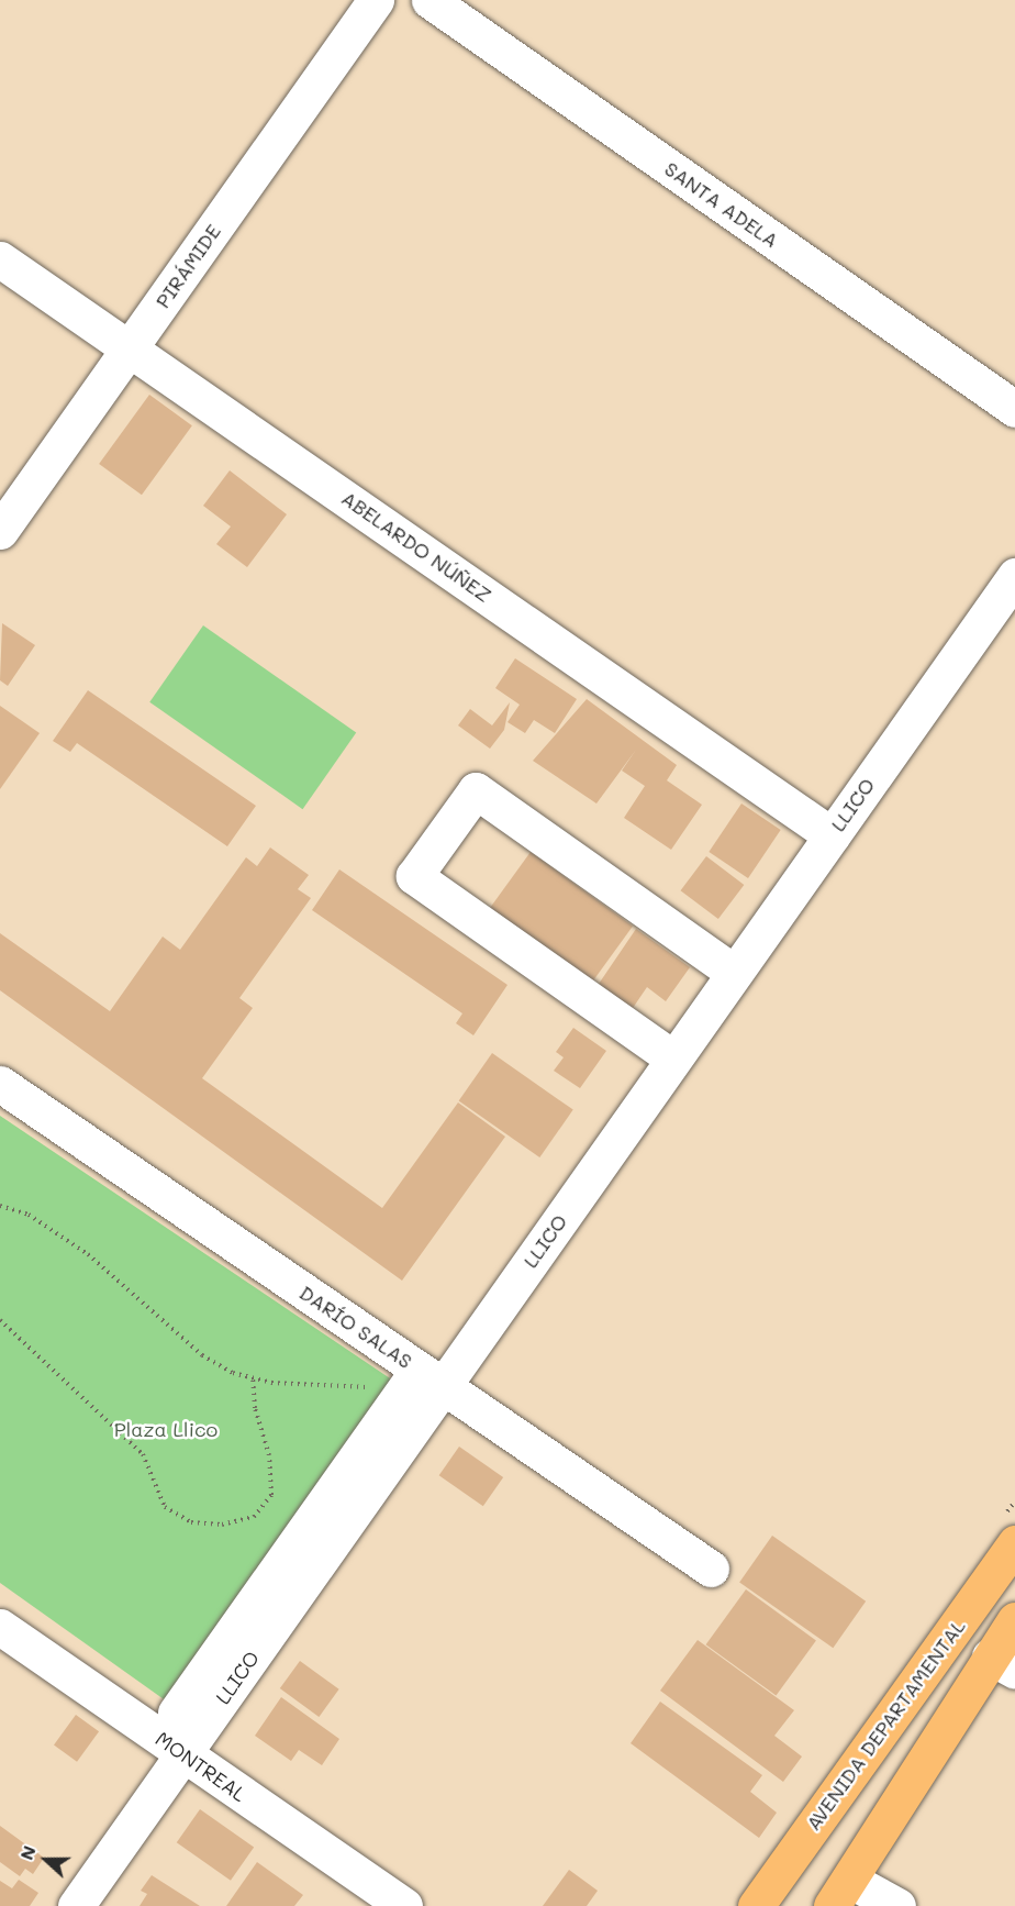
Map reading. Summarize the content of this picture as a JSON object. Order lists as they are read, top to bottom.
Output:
{
  "streets": {
    "main road": ["AVENIDA DEPARTAMENTAL"],
    "street": [
      "SANTA ADELA",
      "PIRÁMIDE",
      "ABELARDO NÚÑEZ",
      "LLICO",
      "DARÍO SALAS",
      "MONTREAL"
    ]
  },
  "crossings": [
    ["PIRÁMIDE", "ABELARDO NÚÑEZ"],
    ["ABELARDO NÚÑEZ", "LLICO"],
    ["LLICO", "DARÍO SALAS"],
    ["LLICO", "MONTREAL"]
  ],
  "parks": ["Plaza Llico"],
  "north": "left"
}
